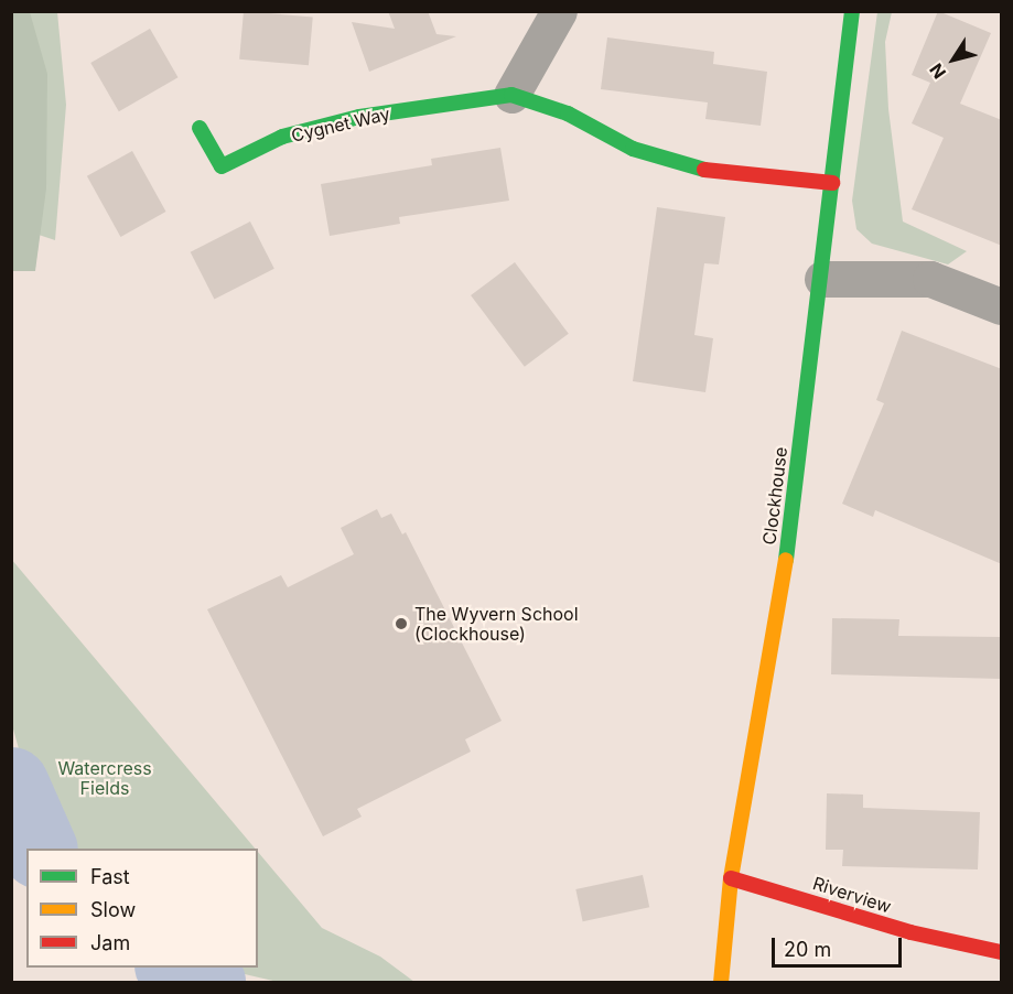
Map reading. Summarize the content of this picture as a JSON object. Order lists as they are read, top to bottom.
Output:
{
  "streets": {
    "street": ["Cygnet Way", "Clockhouse", "Riverview"]
  },
  "crossings": [
    ["Cygnet Way", "Clockhouse"],
    ["Clockhouse", "Riverview"]
  ],
  "parks": ["Watercress Fields"],
  "places": ["The Wyvern School (Clockhouse)"],
  "legend": ["Fast", "Slow", "Jam"],
  "scale_bar": "20 m",
  "north": "bottom left"
}
